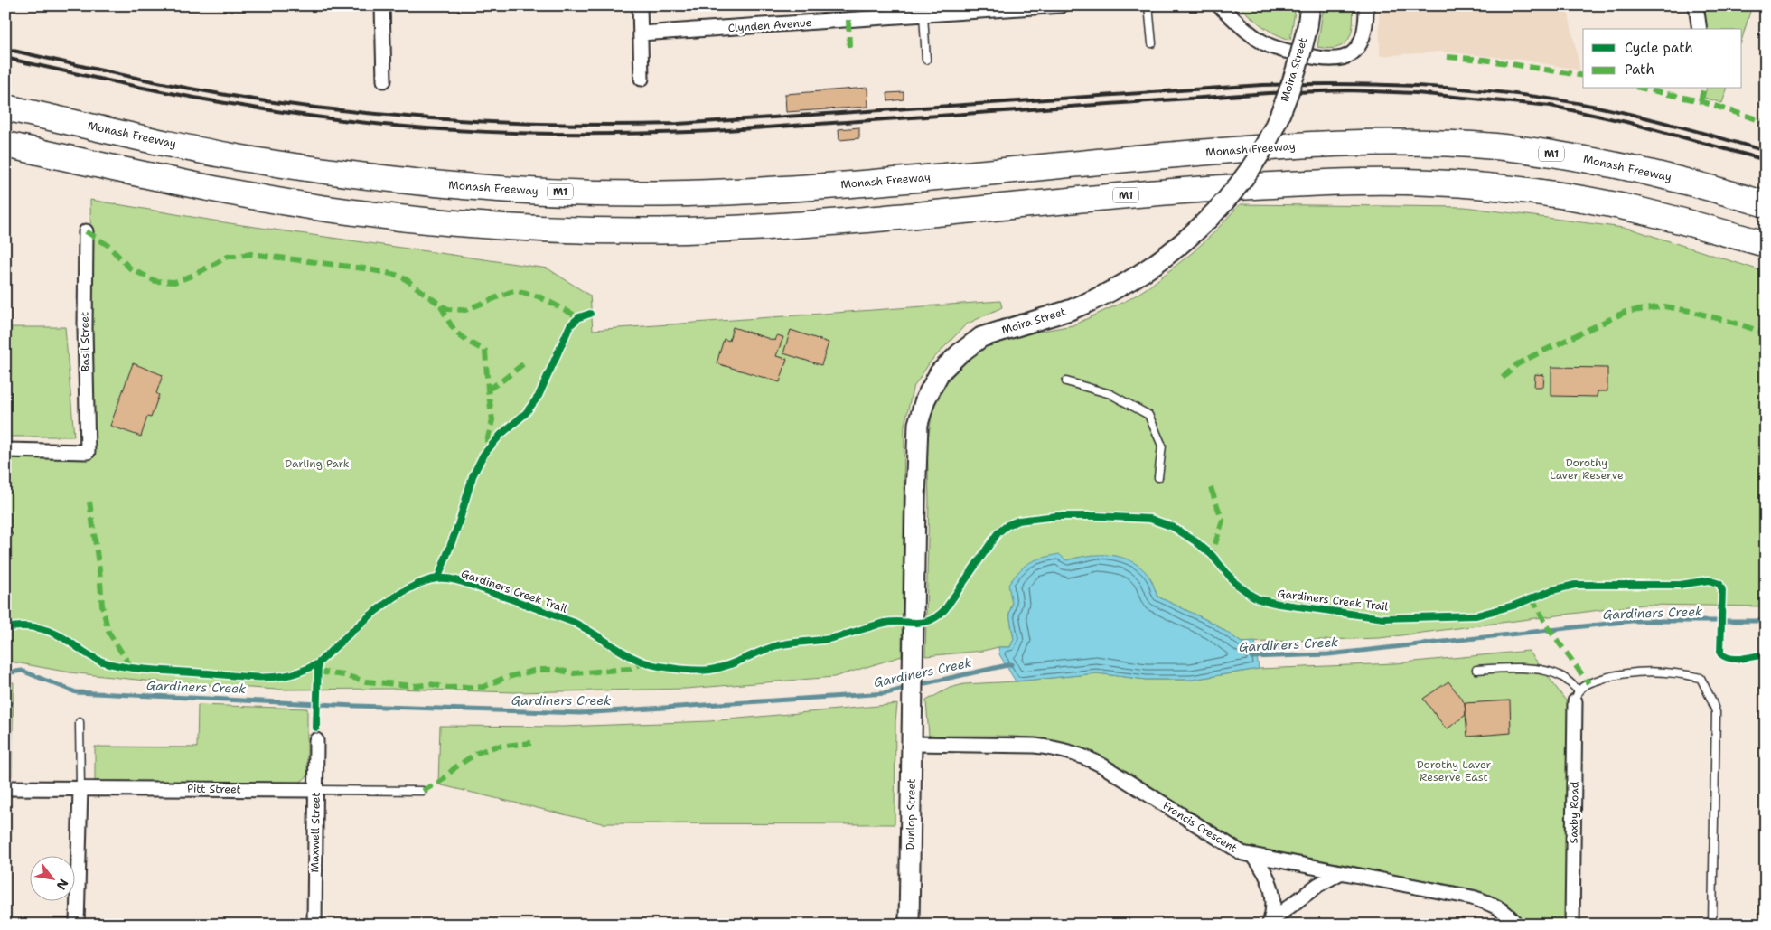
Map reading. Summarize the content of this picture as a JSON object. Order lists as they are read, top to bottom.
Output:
{
  "streets": {
    "highway": ["Monash Freeway", "M1"],
    "main road": ["Moira Street", "Dunlop Street"],
    "street": [
      "Clynden Avenue",
      "Basil Street",
      "Pitt Street",
      "Saxby Road",
      "Francis Crescent",
      "Maxwell Street"
    ],
    "cycle path": ["Gardiners Creek Trail"]
  },
  "crossings": [
    ["Moira Street", "Dunlop Street"],
    ["Pitt Street", "Maxwell Street"],
    ["Dunlop Street", "Francis Crescent"]
  ],
  "water": ["Gardiners Creek"],
  "parks": ["Dorothy Laver Reserve", "Darling Park", "Dorothy Laver Reserve East"],
  "legend": ["Cycle path", "Path"],
  "north": "bottom right"
}
